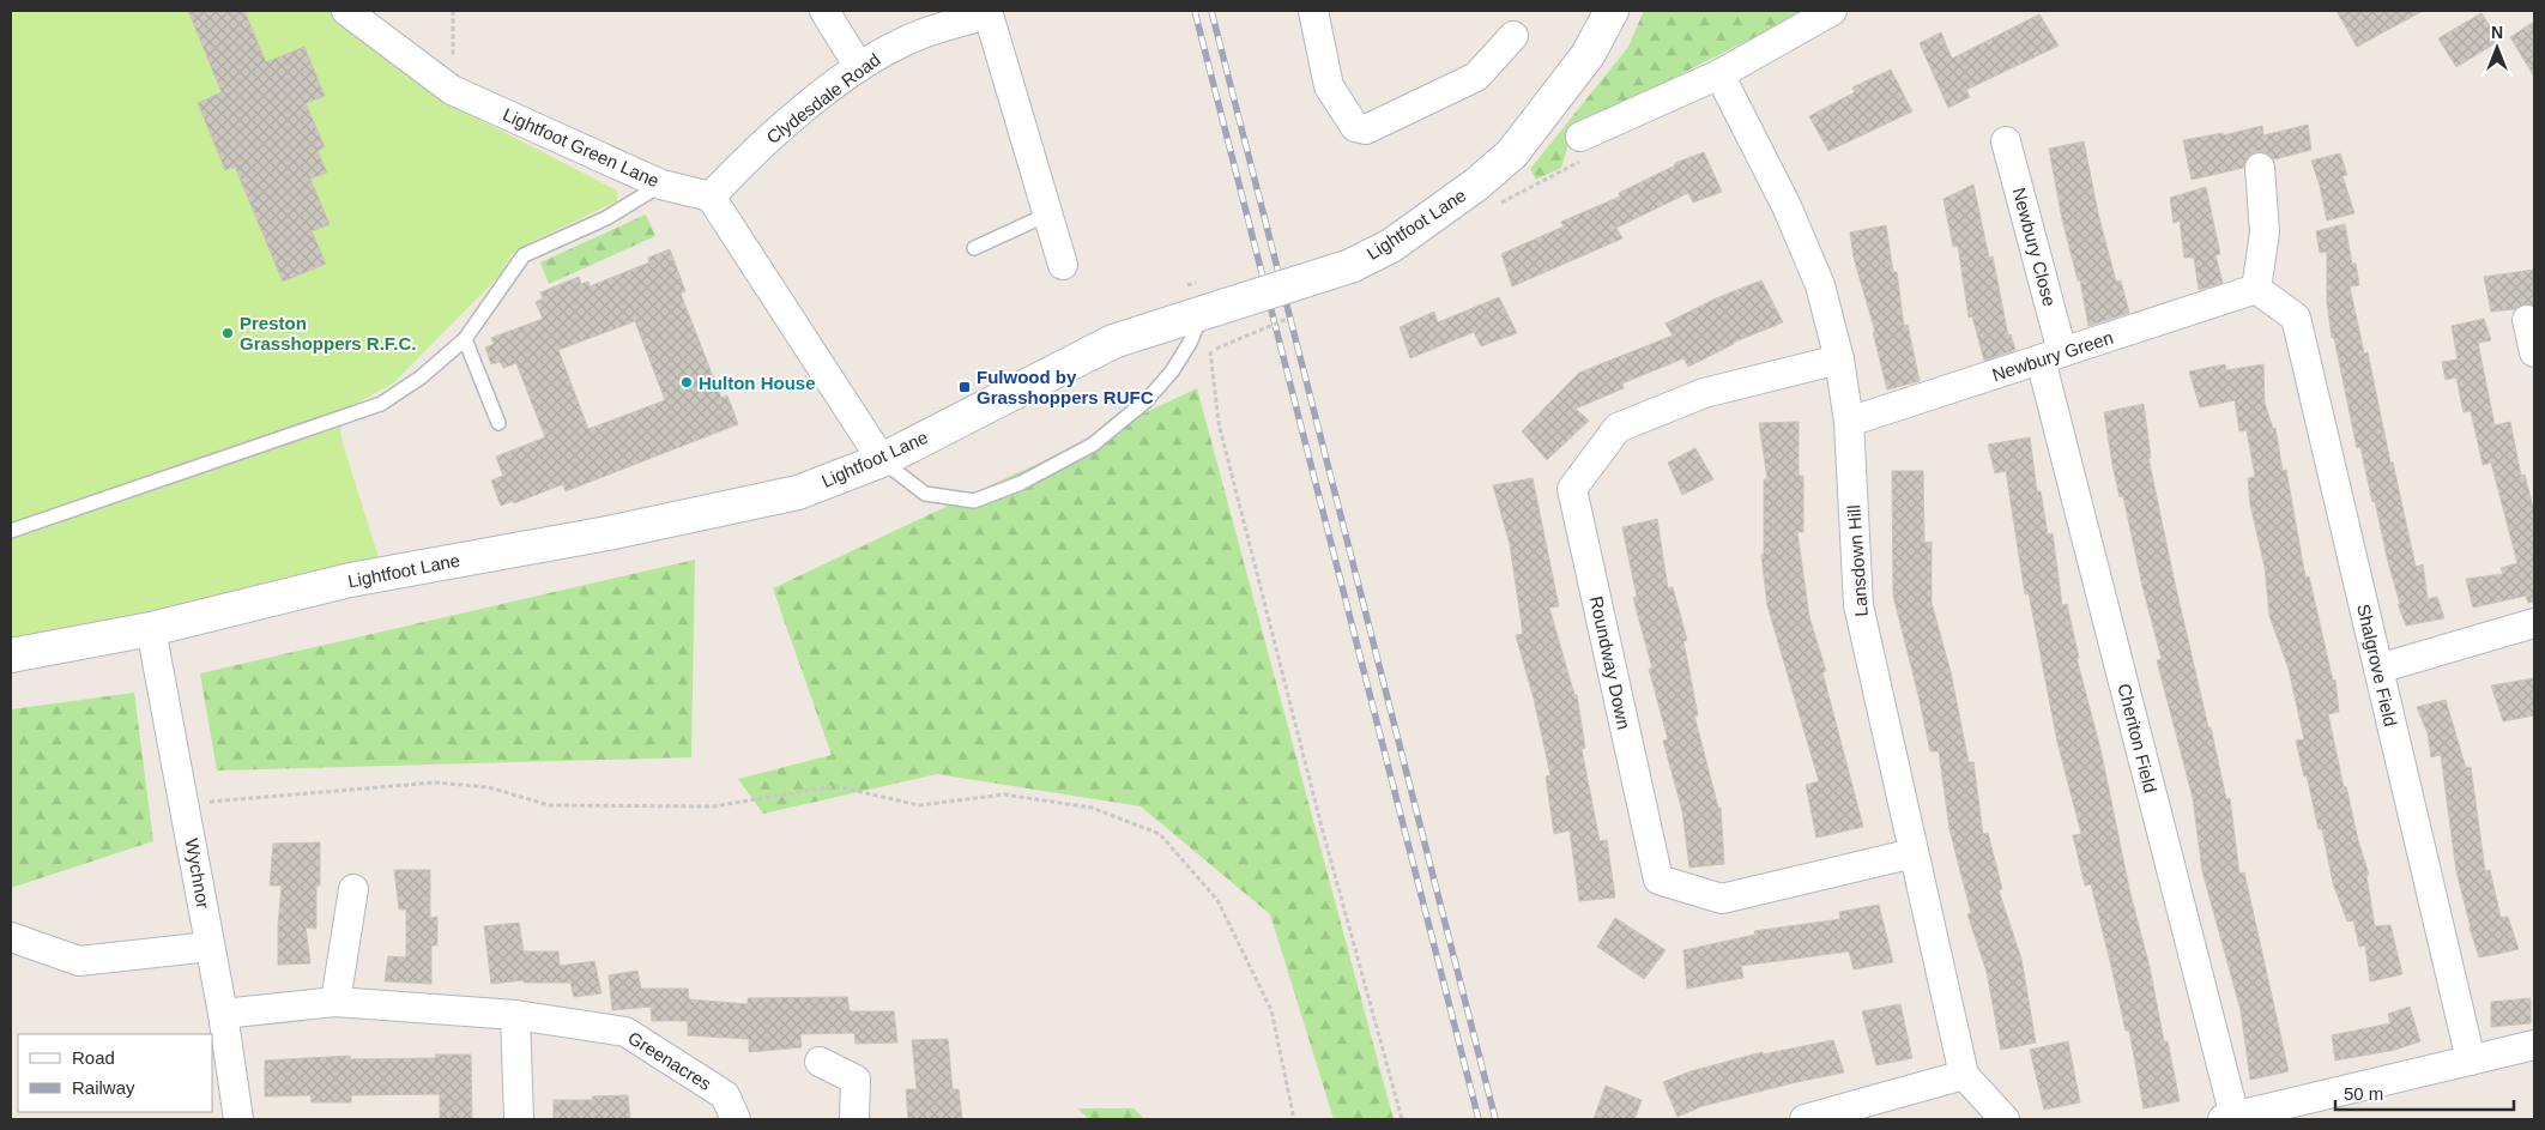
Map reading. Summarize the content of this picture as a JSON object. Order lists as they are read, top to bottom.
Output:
{
  "streets": {
    "main road": ["Lightfoot Lane"],
    "street": [
      "Clydesdale Road",
      "Lightfoot Green Lane",
      "Newbury Close",
      "Newbury Green",
      "Lansdown Hill",
      "Roundway Down",
      "Shalgrove Field",
      "Cheriton Field",
      "Wychnor",
      "Greenacres"
    ]
  },
  "crossings": [
    ["Clydesdale Road", "Lightfoot Green Lane"],
    ["Lightfoot Lane", "Wychnor"],
    ["Newbury Close", "Newbury Green"],
    ["Newbury Close", "Cheriton Field"],
    ["Newbury Green", "Lansdown Hill"],
    ["Newbury Green", "Shalgrove Field"],
    ["Newbury Green", "Cheriton Field"],
    ["Lansdown Hill", "Roundway Down"],
    ["Wychnor", "Greenacres"]
  ],
  "places": {
    "other": ["Preston Grasshoppers R.F.C.", "Hulton House"],
    "transit": ["Fulwood by Grasshoppers RUFC"]
  },
  "legend": ["Road", "Railway"],
  "scale_bar": "50 m",
  "north": "top"
}
